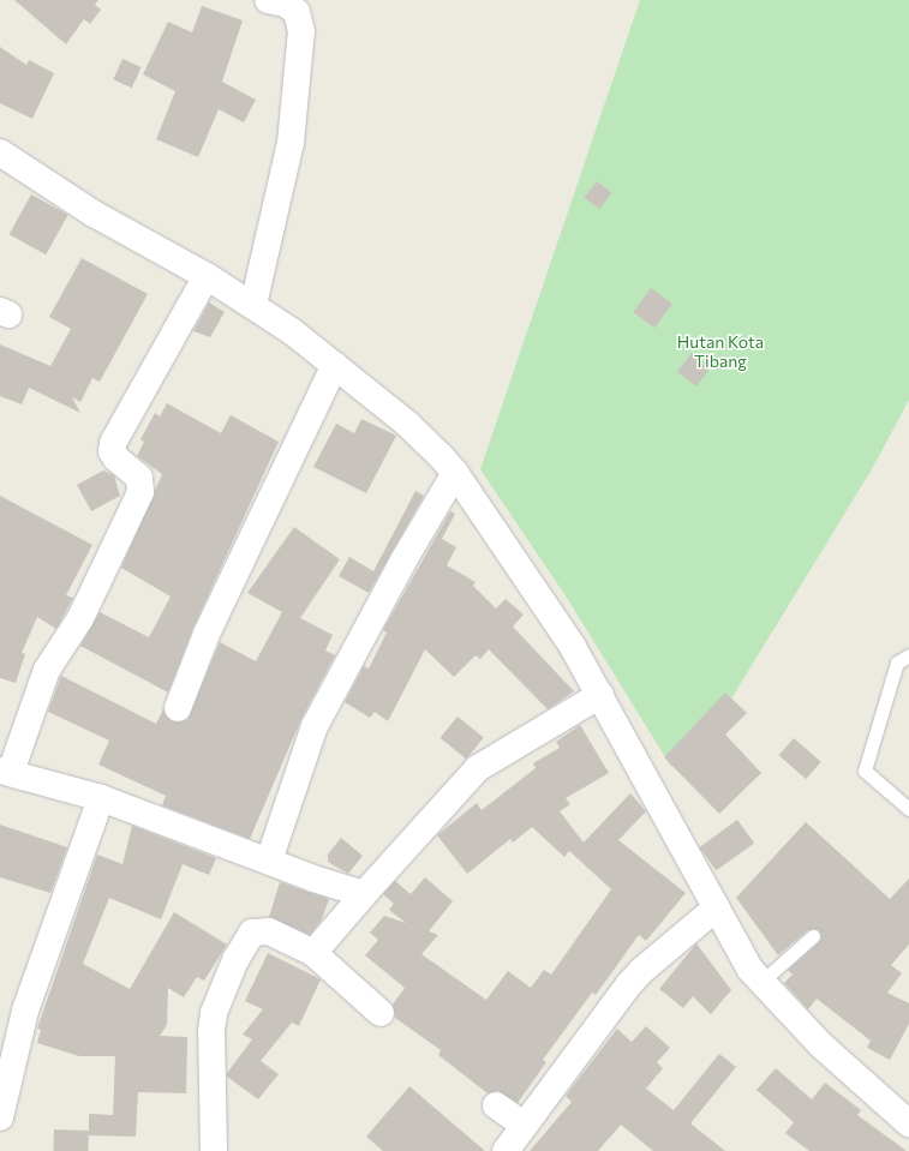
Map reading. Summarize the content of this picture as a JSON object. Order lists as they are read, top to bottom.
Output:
{
  "parks": ["Hutan Kota Tibang"]
}
